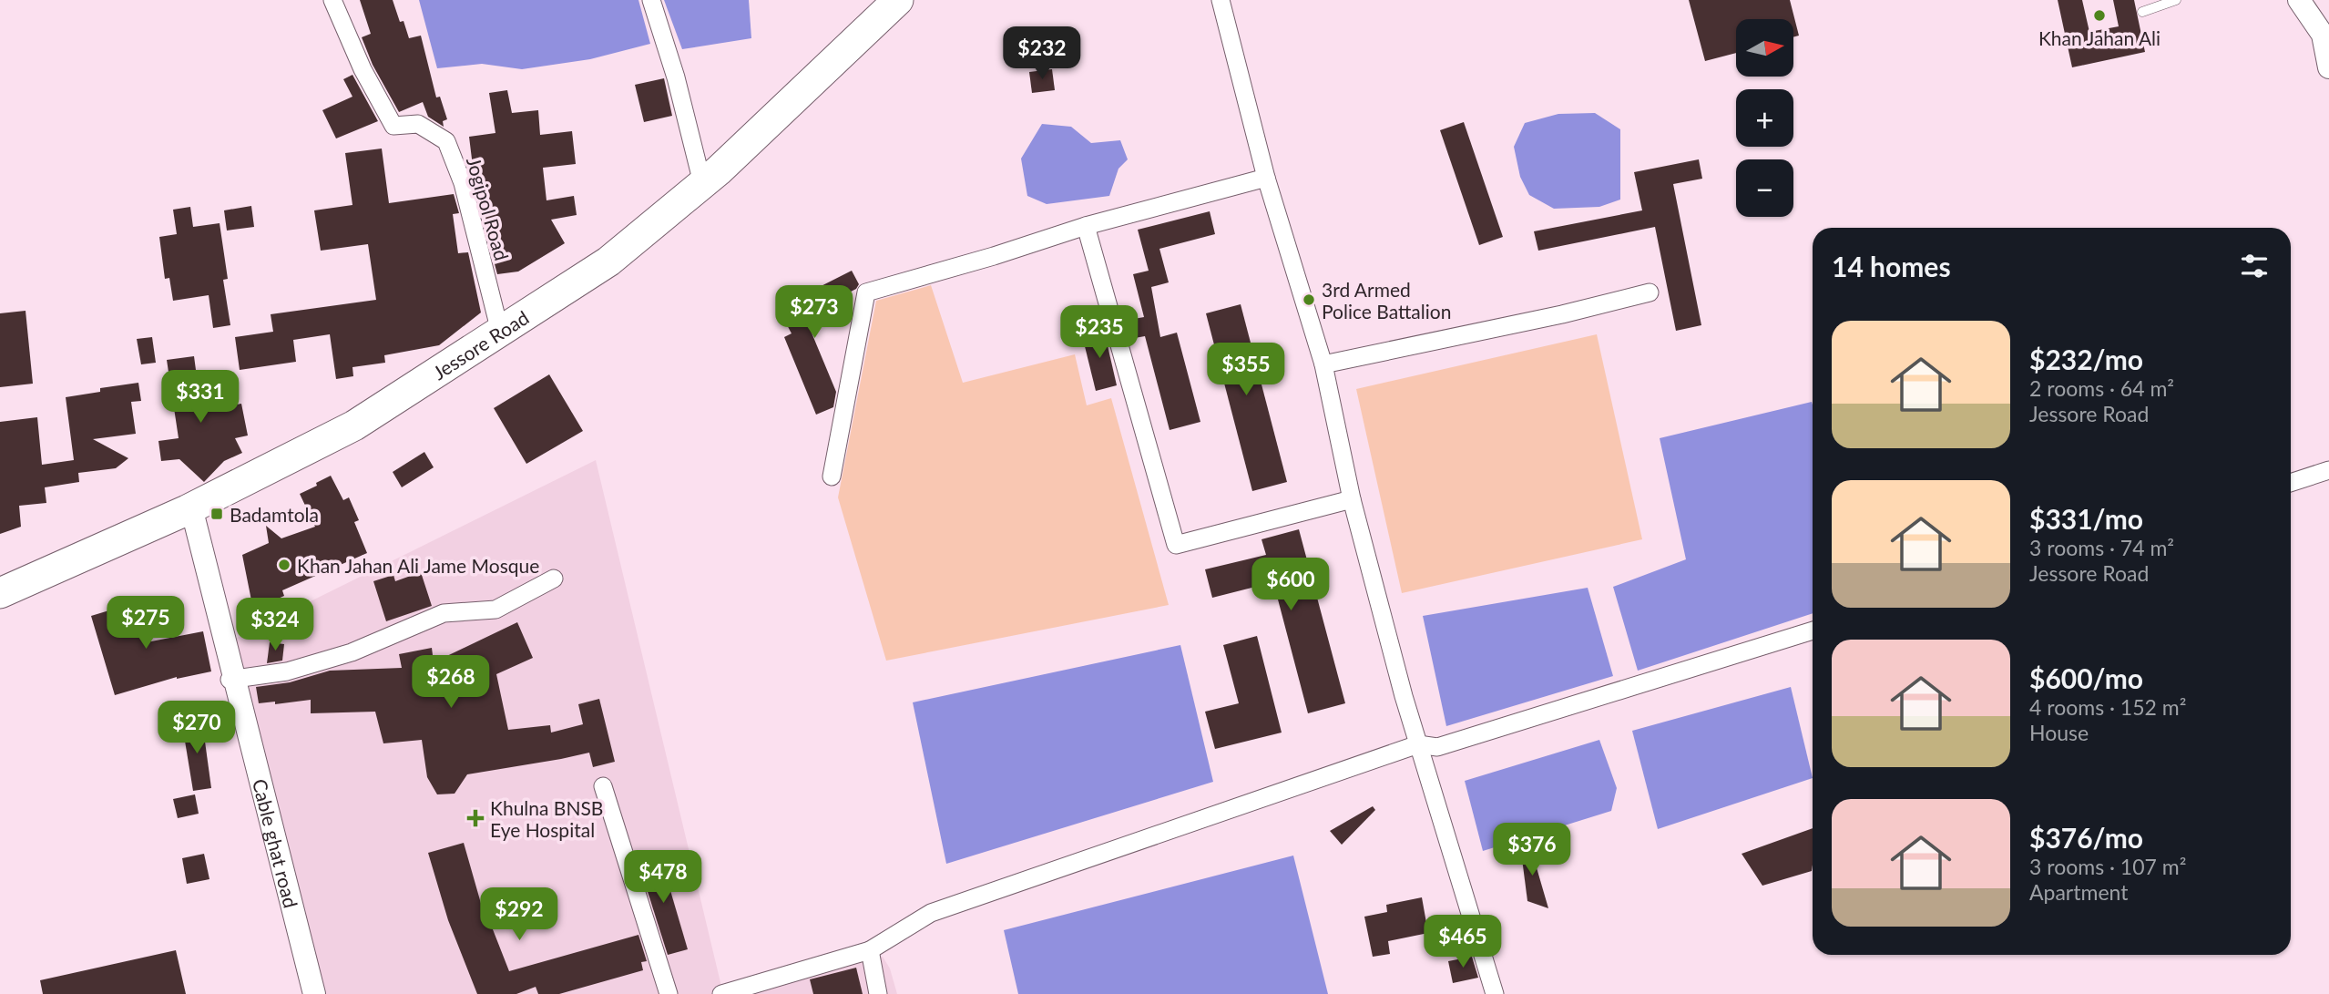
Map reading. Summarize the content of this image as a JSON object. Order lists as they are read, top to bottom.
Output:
{
  "streets": {
    "highway": ["Jessore Road"],
    "street": ["Jogipol Road", "Cable ghat road"]
  },
  "crossings": [
    ["Jogipol Road", "Jessore Road"],
    ["Jessore Road", "Cable ghat road"]
  ],
  "places": {
    "other": ["Khan Jahan Ali", "3rd Armed Police Battalion", "Khan Jahan Ali Jame Mosque"],
    "transit": ["Badamtola"],
    "health": ["Khulna BNSB Eye Hospital"]
  },
  "north": "right",
  "page": {
    "map_buttons": ["+", "−"],
    "price": [
      "$232",
      "$273",
      "$235",
      "$355",
      "$331",
      "$600",
      "$275",
      "$324",
      "$268",
      "$270",
      "$376",
      "$478",
      "$292",
      "$465"
    ],
    "heading": "14 homes",
    "list": [
      {
        "name": "$232/mo",
        "note": "2 rooms · 64 m² · Jessore Road"
      },
      {
        "name": "$331/mo",
        "note": "3 rooms · 74 m² · Jessore Road"
      },
      {
        "name": "$600/mo",
        "note": "4 rooms · 152 m² · House"
      },
      {
        "name": "$376/mo",
        "note": "3 rooms · 107 m² · Apartment"
      }
    ]
  }
}
